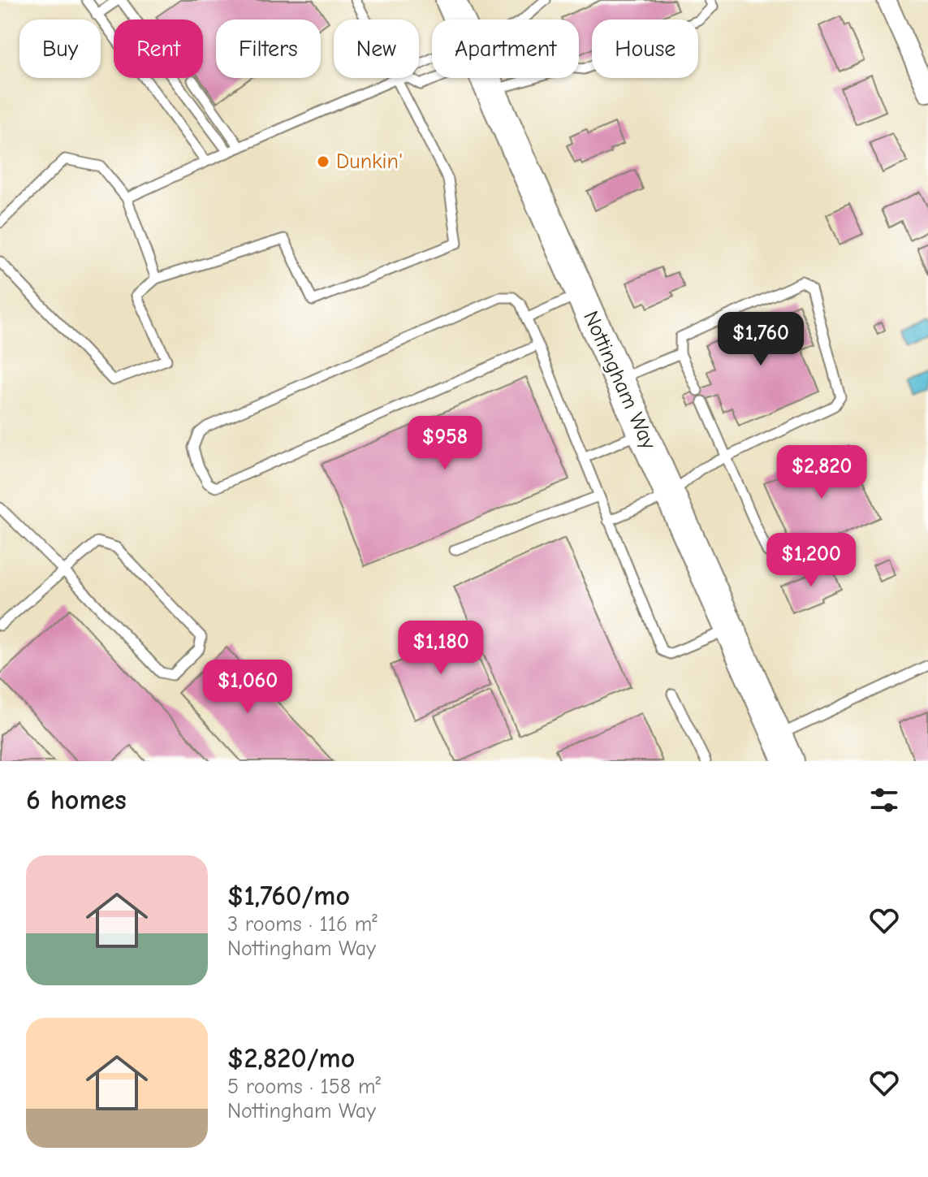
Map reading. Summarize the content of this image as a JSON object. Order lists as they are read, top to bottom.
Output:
{
  "streets": {
    "main road": ["Nottingham Way"]
  },
  "places": ["Dunkin'"],
  "page": {
    "chip": [
      "Buy",
      "Rent",
      "Filters",
      "New",
      "Apartment",
      "House"
    ],
    "price": [
      "$1,760",
      "$958",
      "$2,820",
      "$1,200",
      "$1,180",
      "$1,060"
    ],
    "heading": "6 homes",
    "list": [
      {
        "name": "$1,760/mo",
        "note": "3 rooms · 116 m² · Nottingham Way"
      },
      {
        "name": "$2,820/mo",
        "note": "5 rooms · 158 m² · Nottingham Way"
      }
    ]
  }
}
